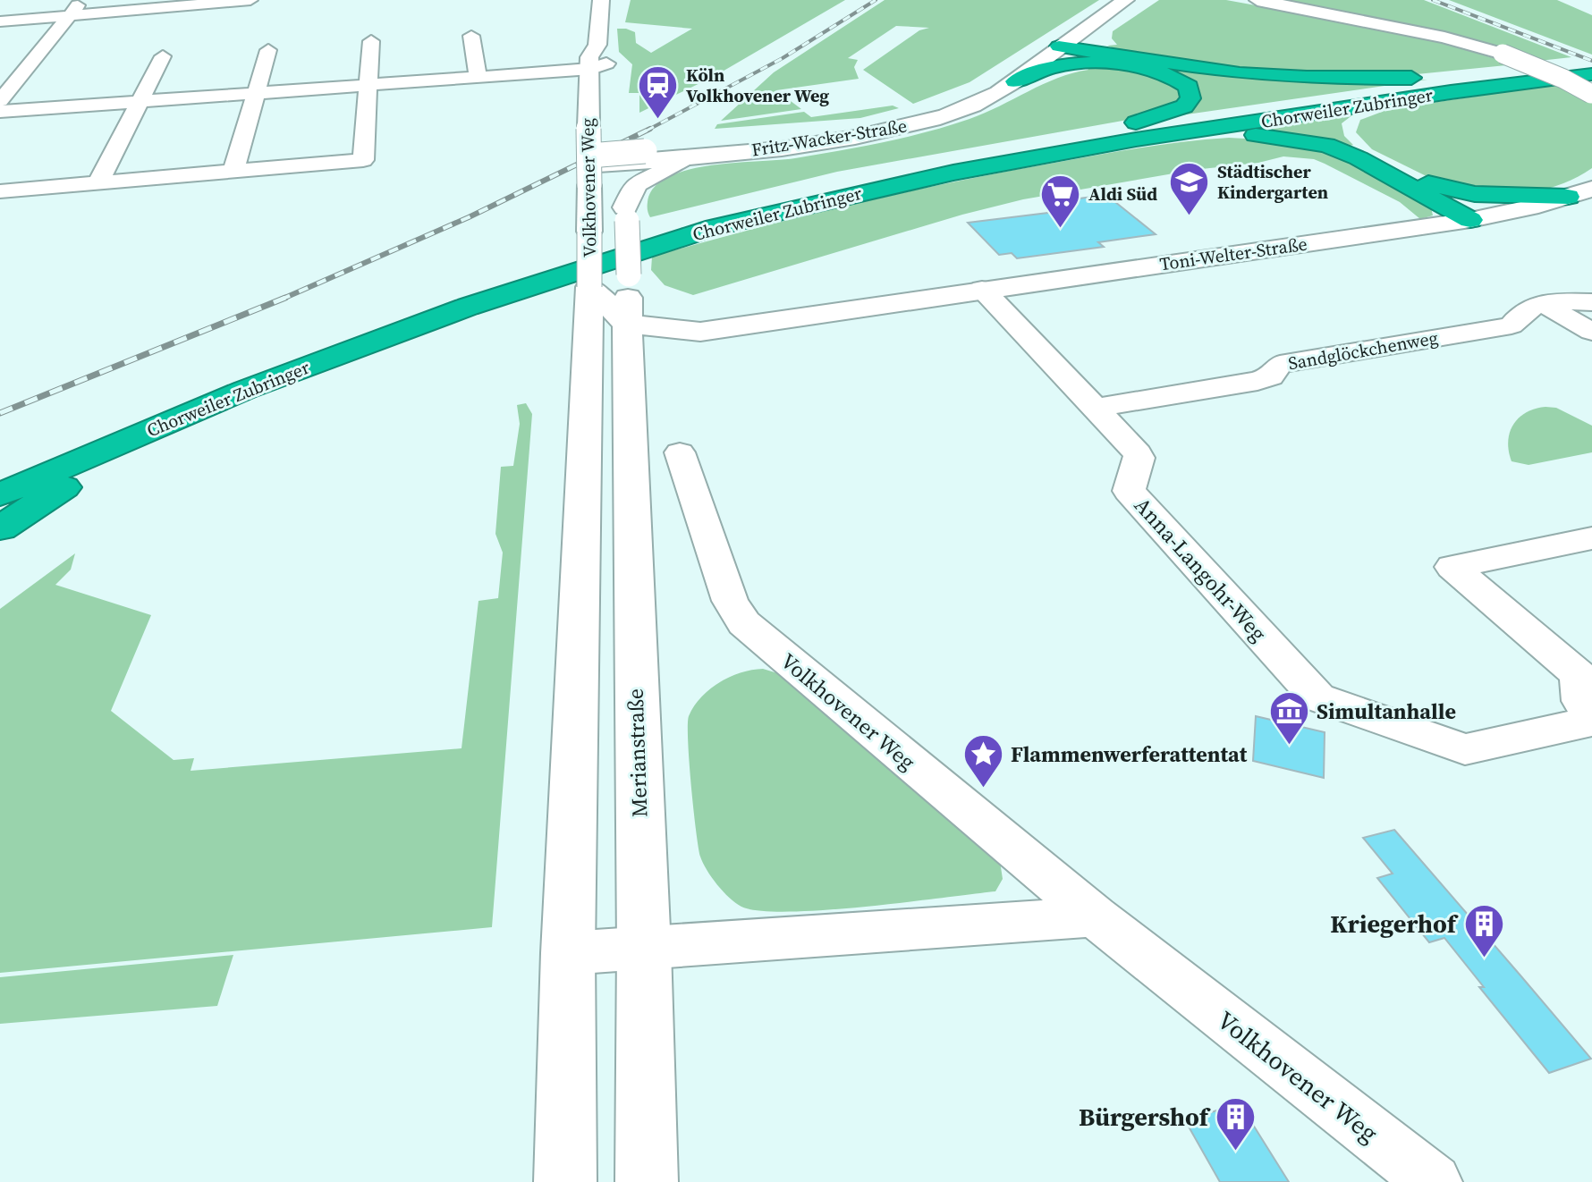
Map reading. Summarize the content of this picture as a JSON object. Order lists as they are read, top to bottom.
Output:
{
  "streets": {
    "highway": ["Chorweiler Zubringer"],
    "street": [
      "Fritz-Wacker-Straße",
      "Volkhovener Weg",
      "Toni-Welter-Straße",
      "Sandglöckchenweg",
      "Anna-Langohr-Weg",
      "Merianstraße"
    ]
  },
  "crossings": [
    ["Fritz-Wacker-Straße", "Volkhovener Weg"],
    ["Volkhovener Weg", "Toni-Welter-Straße"],
    ["Volkhovener Weg", "Merianstraße"],
    ["Toni-Welter-Straße", "Anna-Langohr-Weg"],
    ["Toni-Welter-Straße", "Merianstraße"],
    ["Sandglöckchenweg", "Anna-Langohr-Weg"]
  ],
  "places": {
    "station": ["Köln Volkhovener Weg"],
    "school or university": ["Städtischer Kindergarten"],
    "supermarket": ["Aldi Süd"],
    "museum": ["Simultanhalle"],
    "place": ["Flammenwerferattentat"],
    "building": ["Kriegerhof", "Bürgershof"]
  }
}
